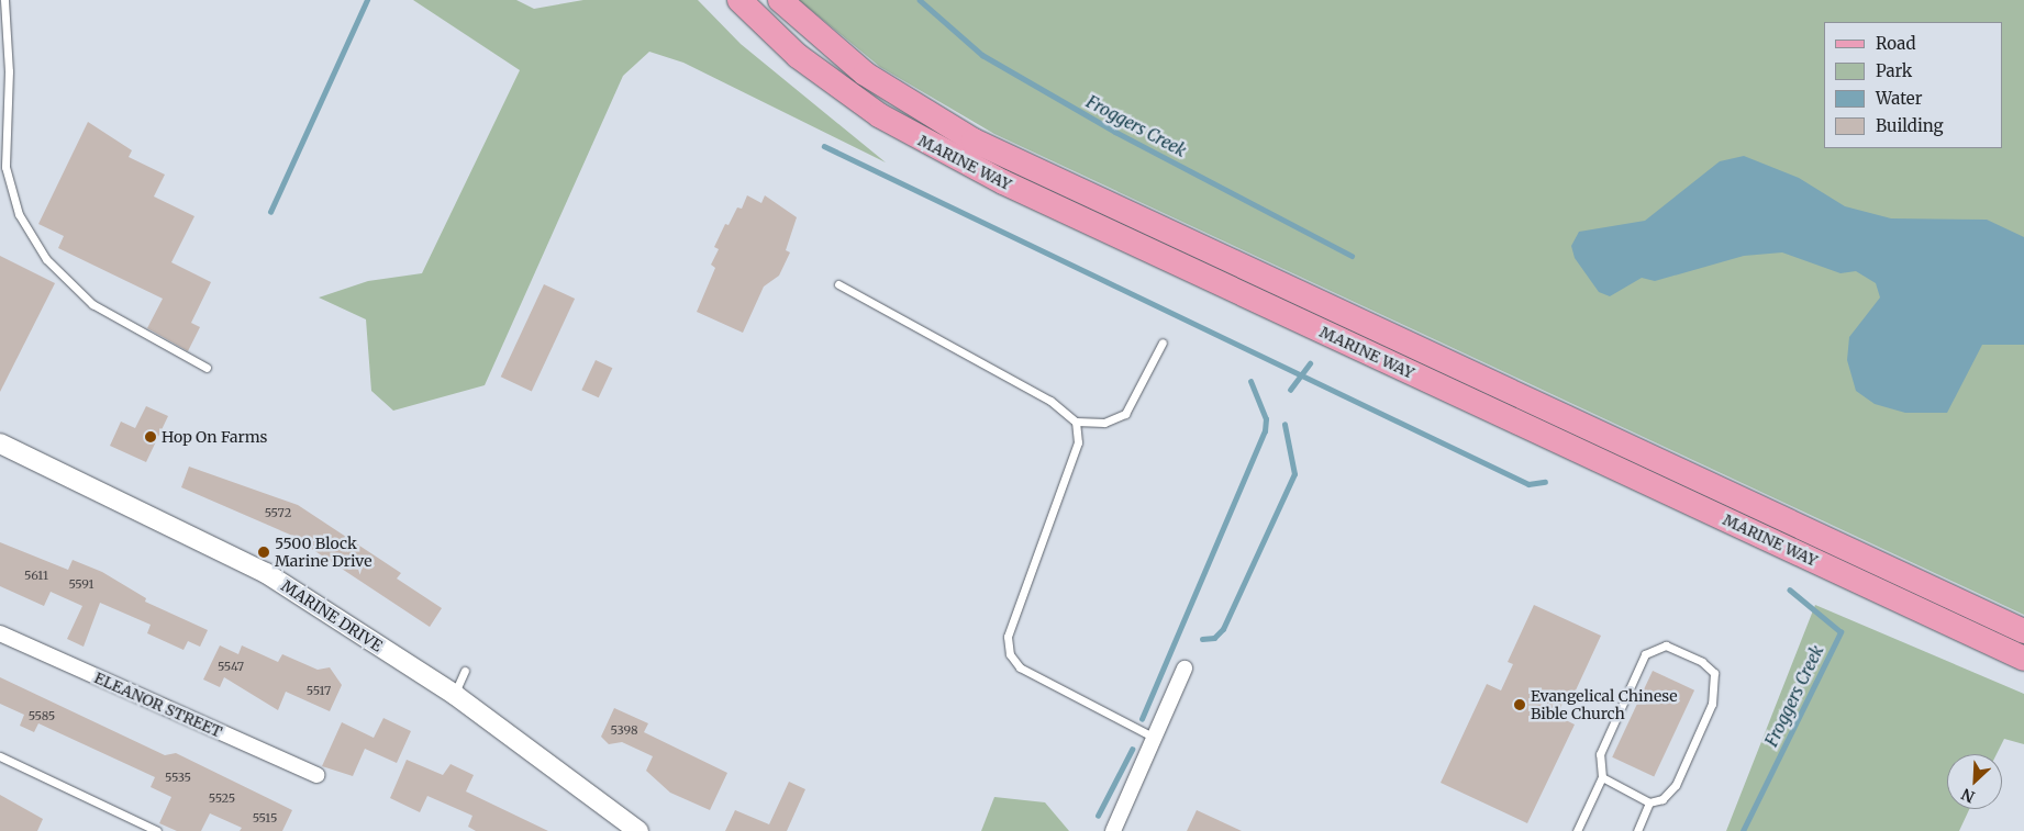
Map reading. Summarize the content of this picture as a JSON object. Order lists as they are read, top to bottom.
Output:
{
  "streets": {
    "main road": ["MARINE WAY"],
    "street": ["MARINE DRIVE", "ELEANOR STREET"]
  },
  "water": ["Froggers Creek"],
  "places": ["Hop On Farms", "5500 Block Marine Drive", "Evangelical Chinese Bible Church"],
  "house_numbers": [
    "5572",
    "5611",
    "5591",
    "5547",
    "5517",
    "5585",
    "5398",
    "5535",
    "5525",
    "5515"
  ],
  "legend": [
    "Road",
    "Park",
    "Water",
    "Building"
  ],
  "north": "bottom left"
}
